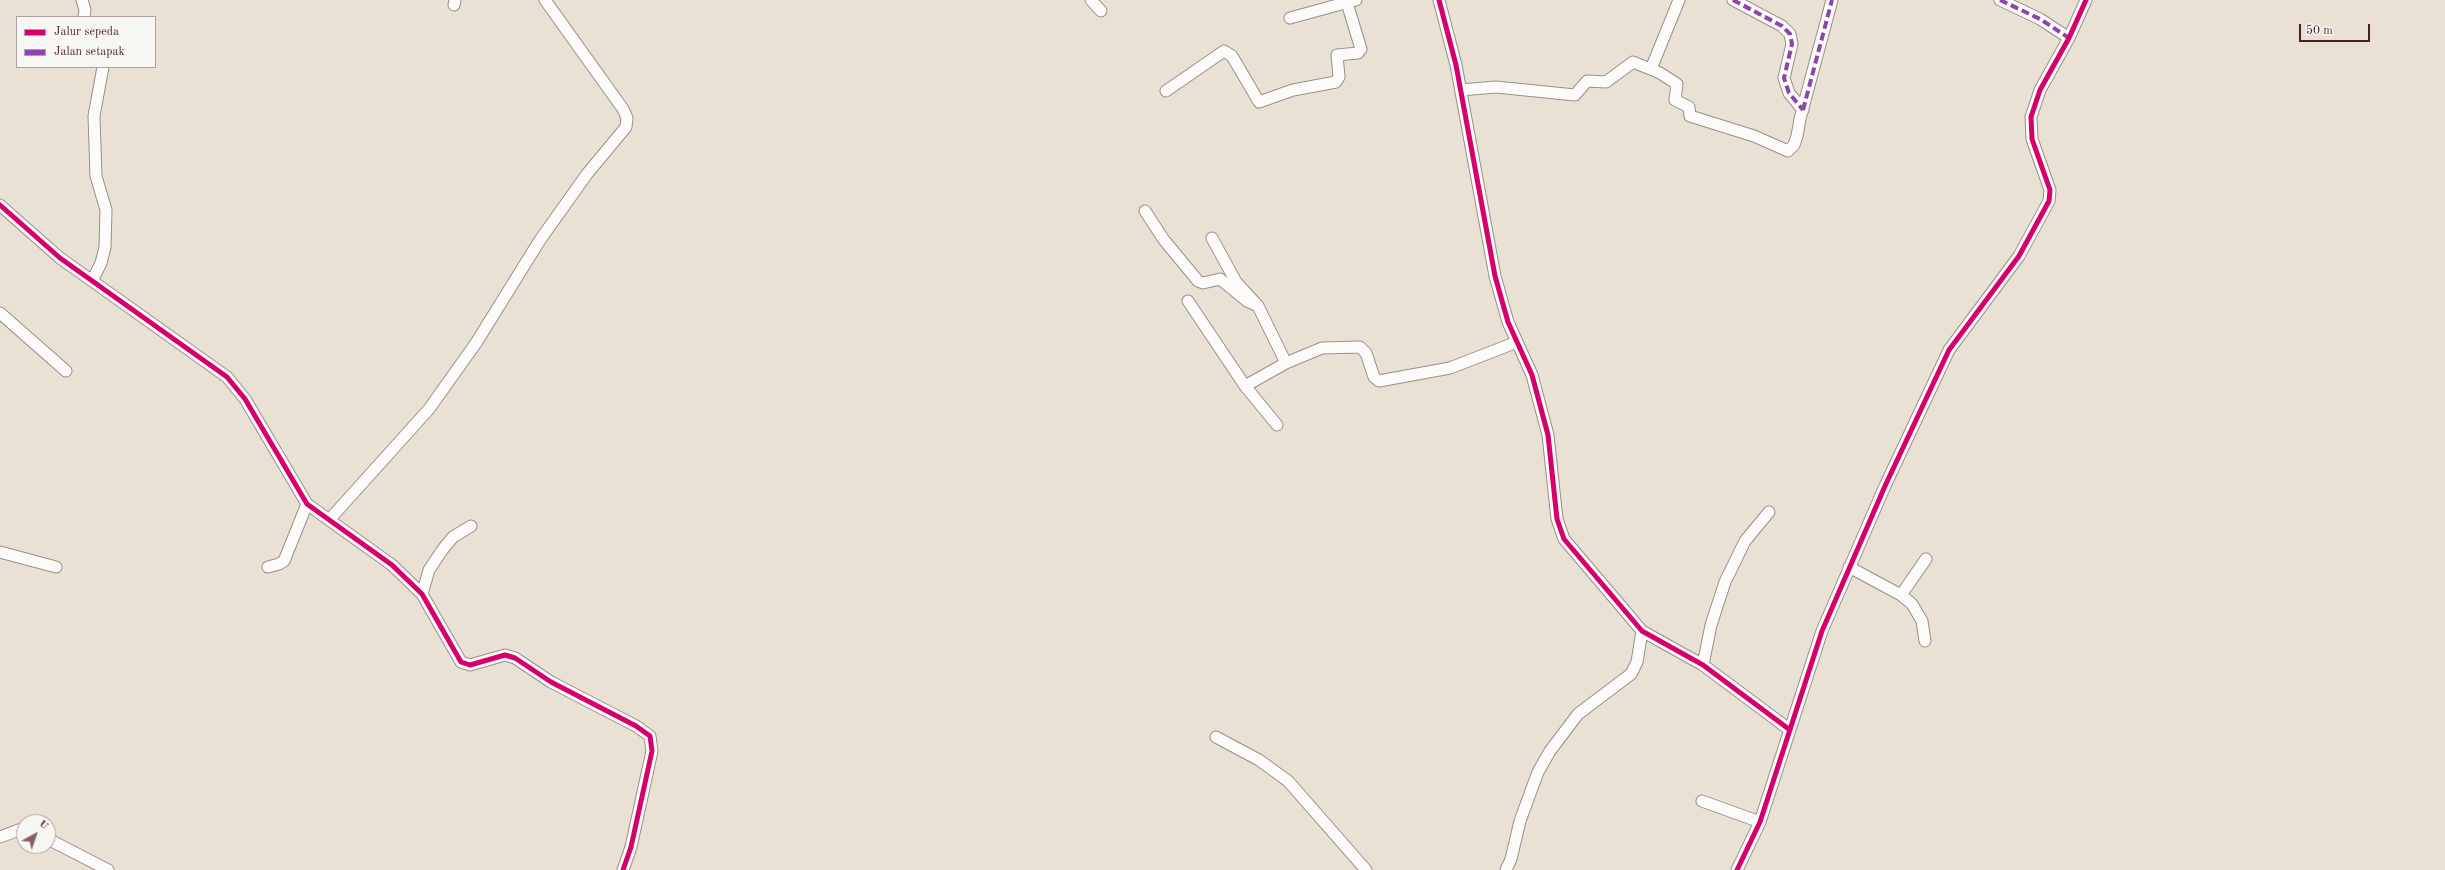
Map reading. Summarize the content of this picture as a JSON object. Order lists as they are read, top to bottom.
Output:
{
  "legend": ["Jalur sepeda", "Jalan setapak"],
  "scale_bar": "50 m",
  "north": "top right"
}
